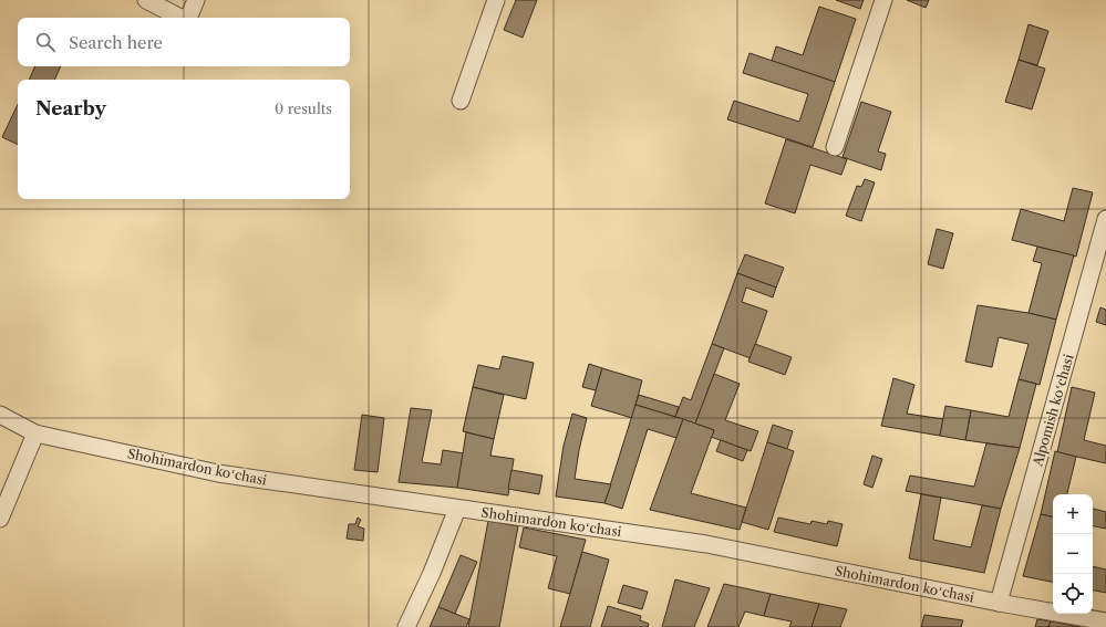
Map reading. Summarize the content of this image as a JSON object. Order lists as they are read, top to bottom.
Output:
{
  "streets": {
    "street": ["Alpomish koʻchasi", "Shohimardon koʻchasi"]
  },
  "crossings": [
    ["Alpomish koʻchasi", "Shohimardon koʻchasi"]
  ],
  "page": {
    "search": "Search here",
    "heading": ["Nearby", "0 results"],
    "map_buttons": ["+", "−"]
  }
}
